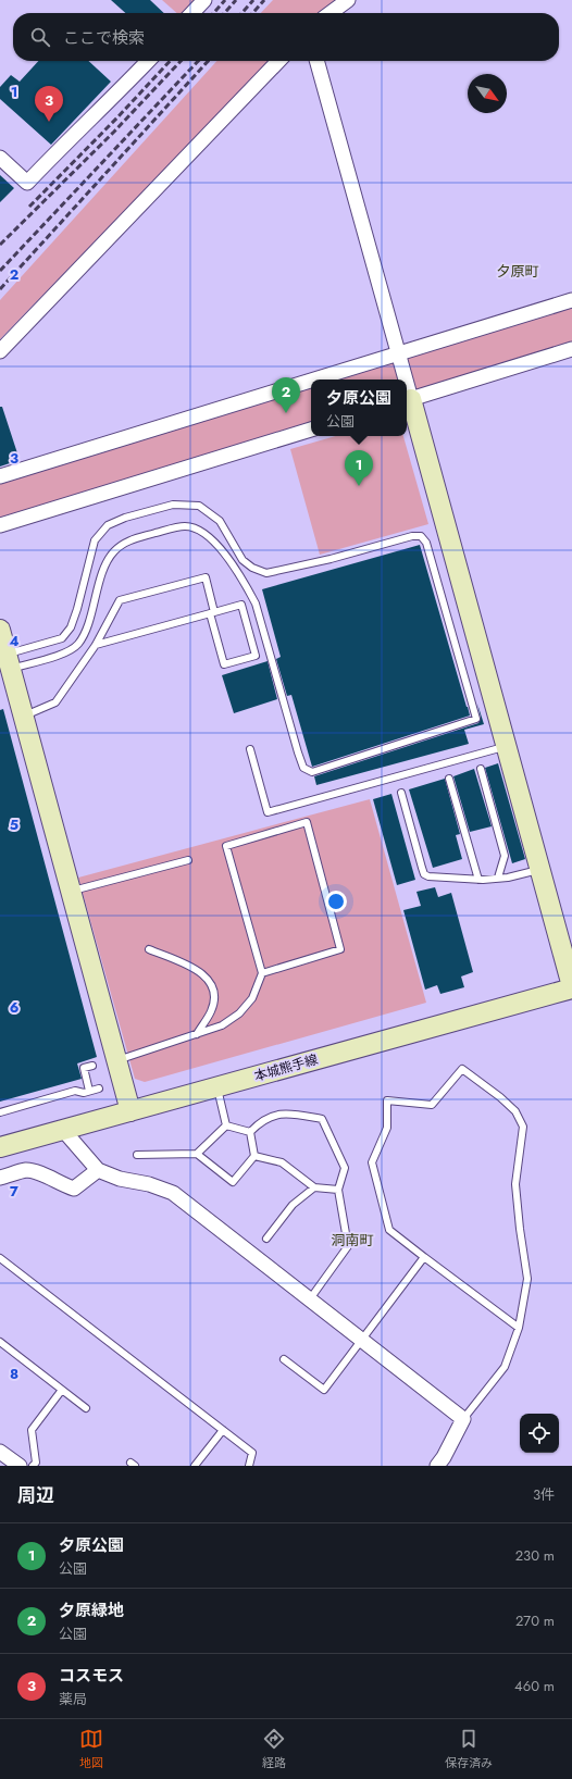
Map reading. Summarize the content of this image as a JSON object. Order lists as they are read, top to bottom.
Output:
{
  "streets": {
    "main road": ["本城熊手線"]
  },
  "districts": ["夕原町", "洞南町"],
  "north": "bottom right",
  "page": {
    "search": "ここで検索",
    "pins": ["3", "2", "1"],
    "popup": ["夕原公園", "公園"],
    "heading": ["周辺", "3件"],
    "list": [
      {
        "mark": "1",
        "name": "夕原公園",
        "note": "公園",
        "value": "230 m"
      },
      {
        "mark": "2",
        "name": "夕原緑地",
        "note": "公園",
        "value": "270 m"
      },
      {
        "mark": "3",
        "name": "コスモス",
        "note": "薬局",
        "value": "460 m"
      }
    ],
    "nav": ["地図", "経路", "保存済み"]
  },
  "grid": {
    "rows": [
      "1",
      "2",
      "3",
      "4",
      "5",
      "6",
      "7",
      "8"
    ]
  }
}
